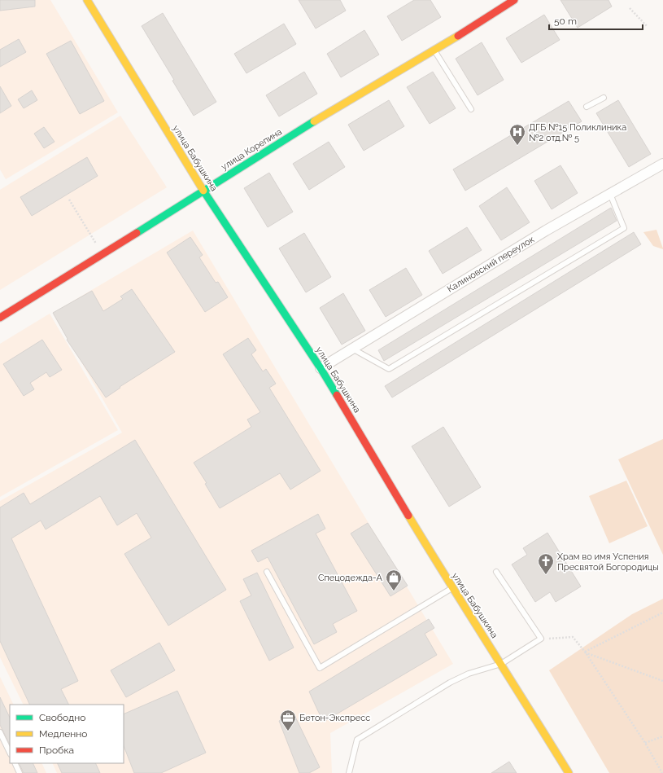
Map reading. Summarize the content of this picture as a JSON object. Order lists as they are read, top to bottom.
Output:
{
  "streets": {
    "street": ["улица Корепина", "улица Бабушкина", "Калиновский переулок"]
  },
  "crossings": [
    ["улица Корепина", "улица Бабушкина"],
    ["улица Бабушкина", "Калиновский переулок"]
  ],
  "places": {
    "hospital": ["ДГБ №15 Поликлиника №2 отд.№ 5"],
    "church": ["Храм во имя Успения Пресвятой Богородицы"],
    "shop": ["Спецодежда-А"],
    "office": ["Бетон-Экспресс"]
  },
  "legend": ["Свободно", "Медленно", "Пробка"],
  "scale_bar": "50 m"
}
